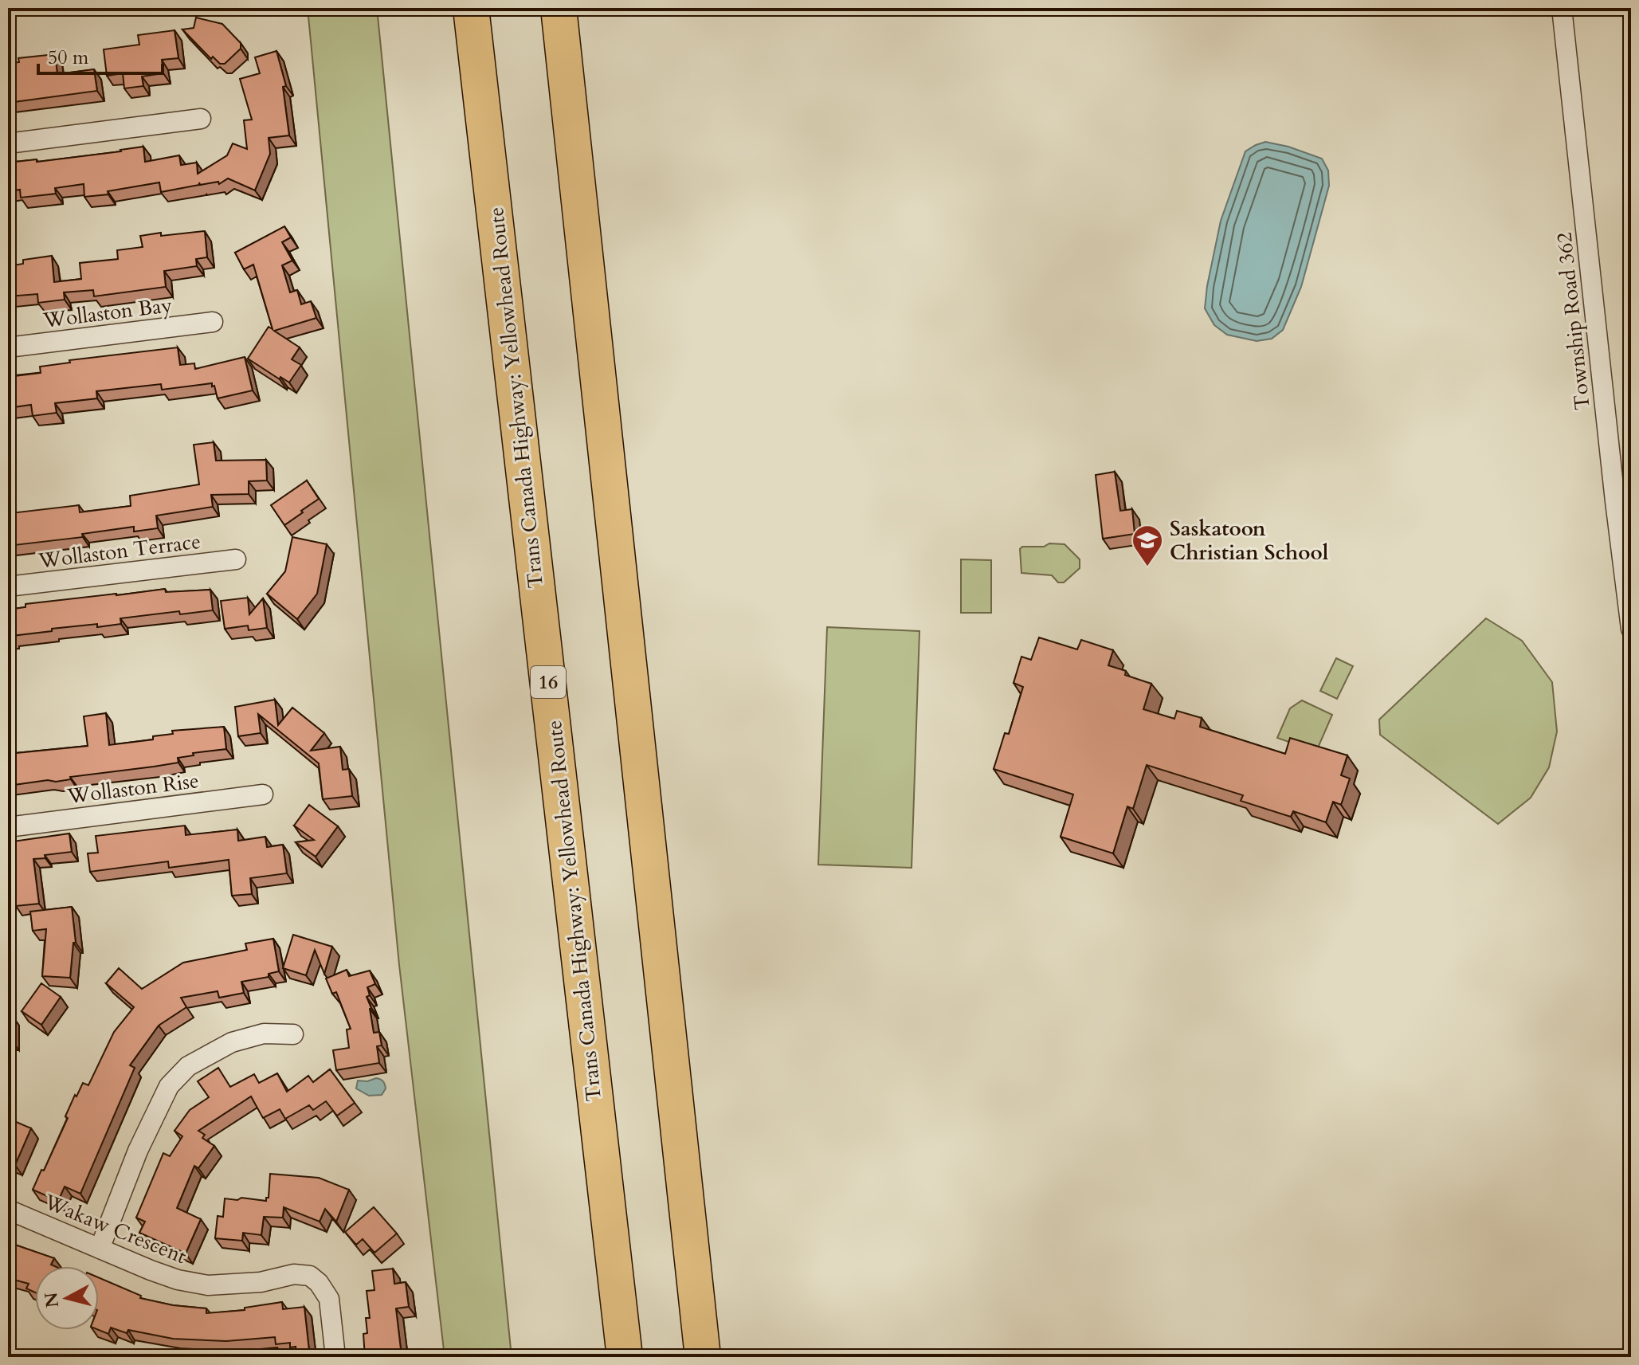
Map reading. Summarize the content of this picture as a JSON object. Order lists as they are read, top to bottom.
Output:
{
  "streets": {
    "highway": ["Trans Canada Highway: Yellowhead Route", "16"],
    "street": [
      "Wollaston Bay",
      "Township Road 362",
      "Wollaston Terrace",
      "Wollaston Rise",
      "Wakaw Crescent"
    ]
  },
  "places": {
    "school or university": ["Saskatoon Christian School"]
  },
  "scale_bar": "50 m",
  "north": "left"
}
